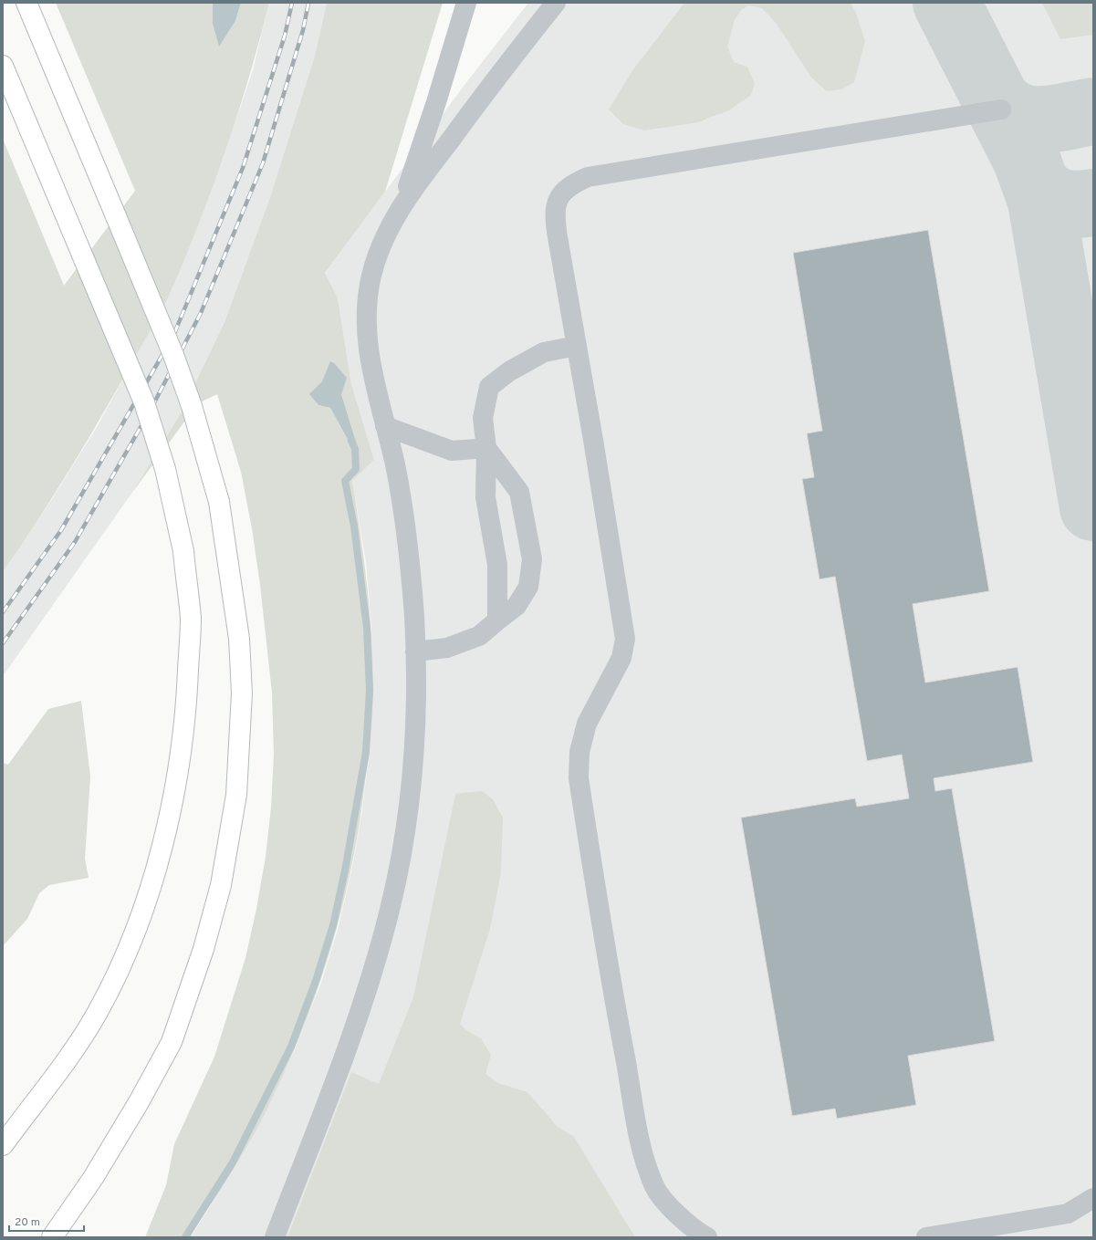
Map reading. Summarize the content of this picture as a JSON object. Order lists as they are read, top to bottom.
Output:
{
  "scale_bar": "20 m"
}
